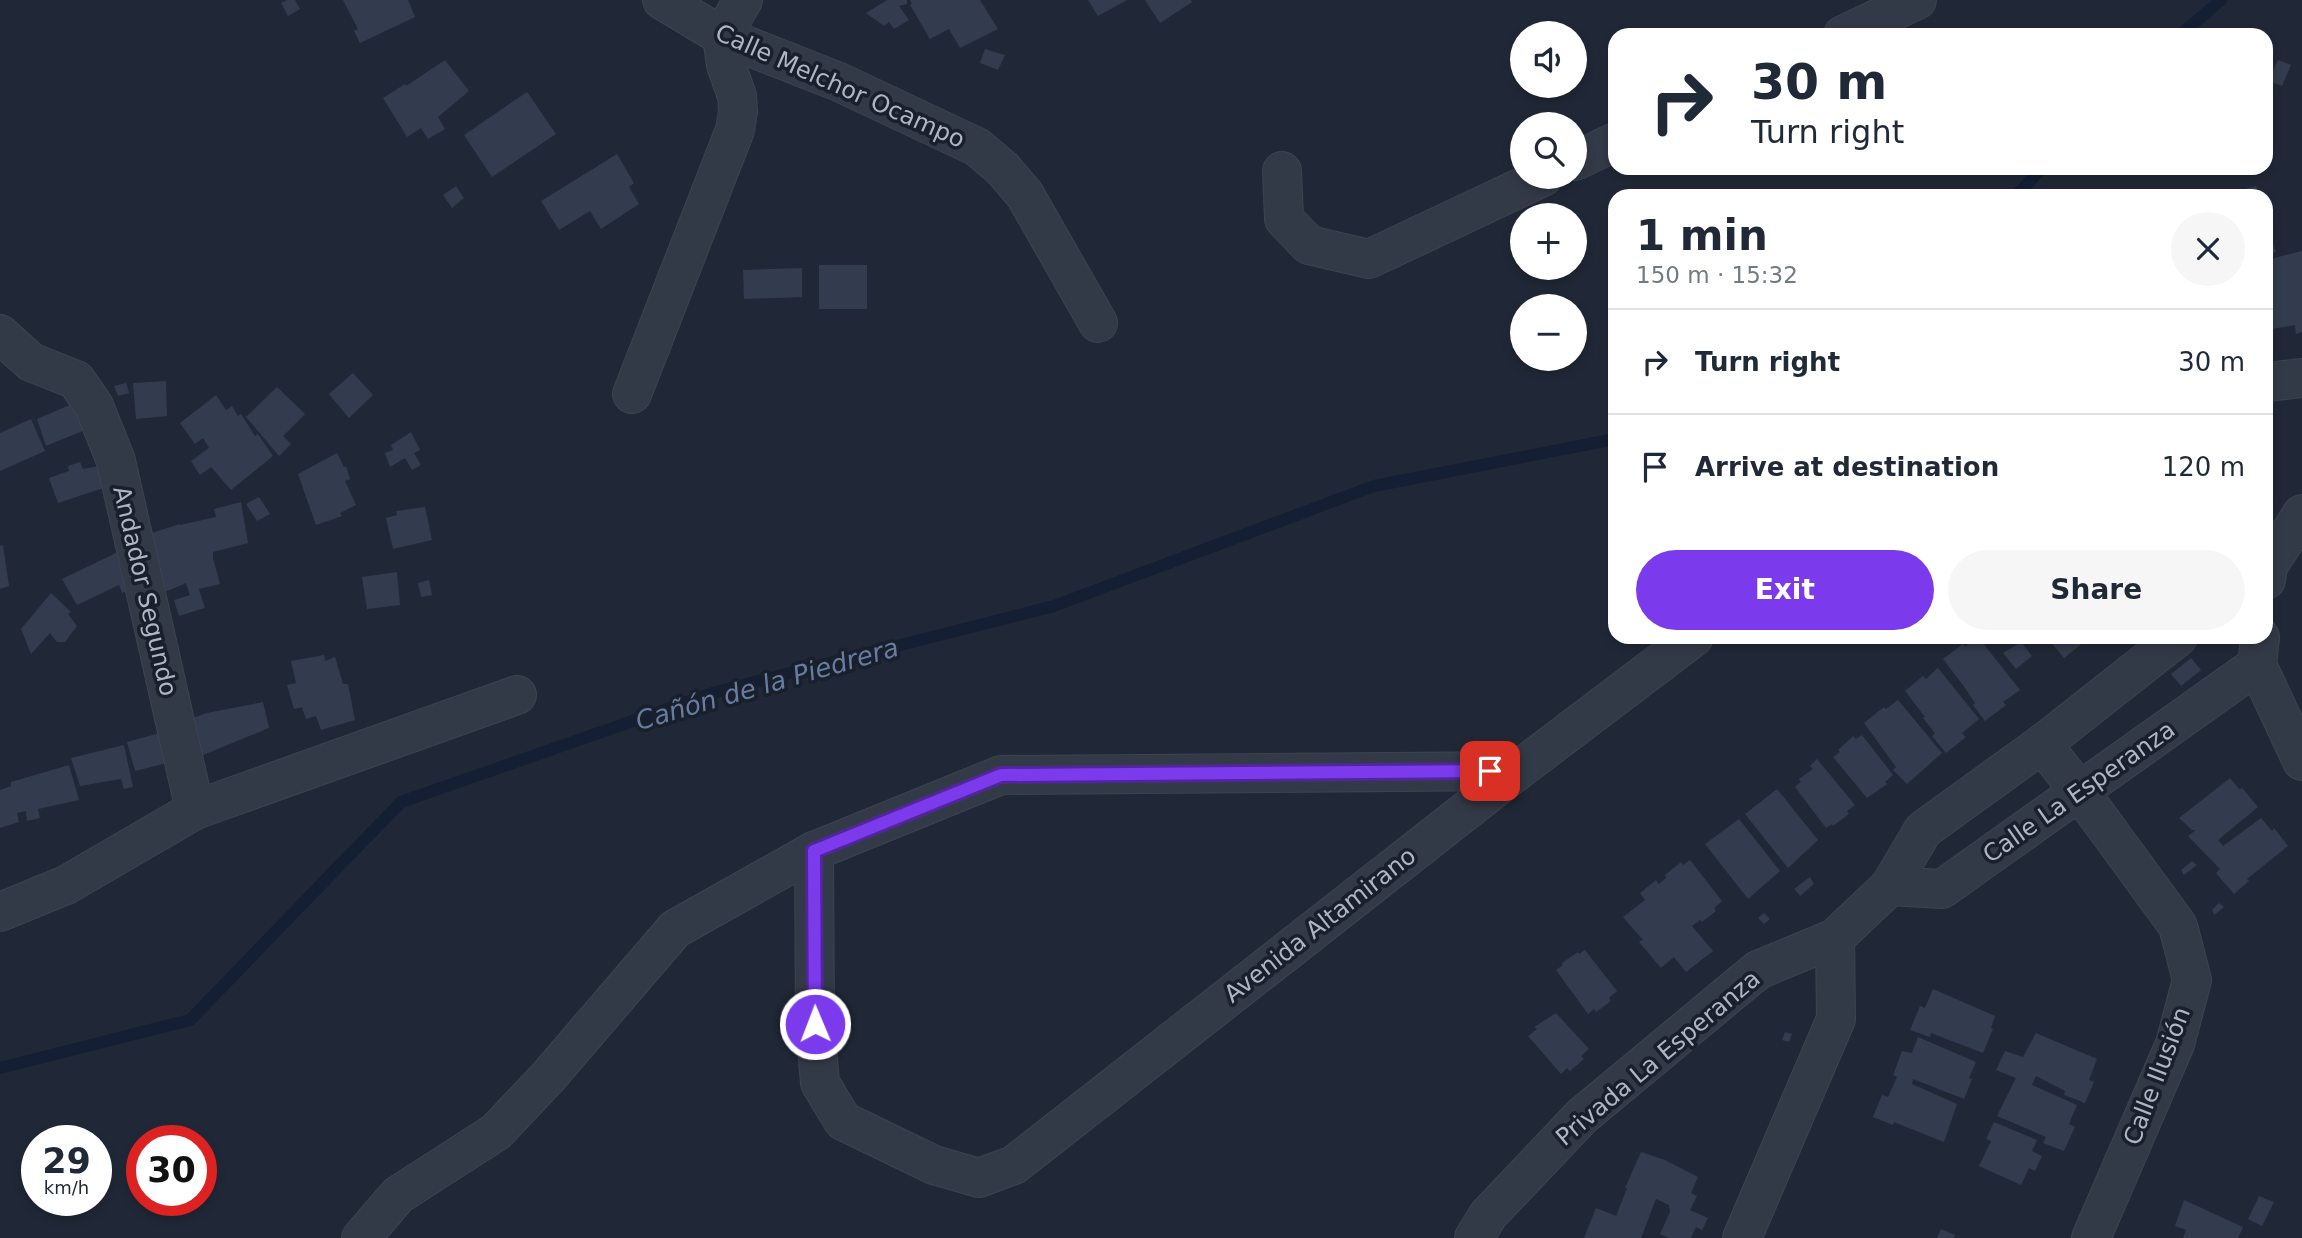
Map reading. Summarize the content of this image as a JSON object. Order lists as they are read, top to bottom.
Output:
{
  "streets": {
    "street": [
      "Calle Melchor Ocampo",
      "Andador Segundo",
      "Calle La Esperanza",
      "Avenida Altamirano",
      "Privada La Esperanza",
      "Calle Ilusión"
    ]
  },
  "crossings": [
    ["Calle La Esperanza", "Calle Ilusión"]
  ],
  "water": ["Cañón de la Piedrera"],
  "page": {
    "map_buttons": ["+", "−"],
    "turn": ["30 m", "Turn right"],
    "heading": ["1 min", "150 m · 15:32"],
    "list": [
      {
        "name": "Turn right",
        "value": "30 m"
      },
      {
        "name": "Arrive at destination",
        "value": "120 m"
      }
    ],
    "buttons": ["Exit", "Share"],
    "speed": "29 km/h",
    "limit": "30"
  }
}
